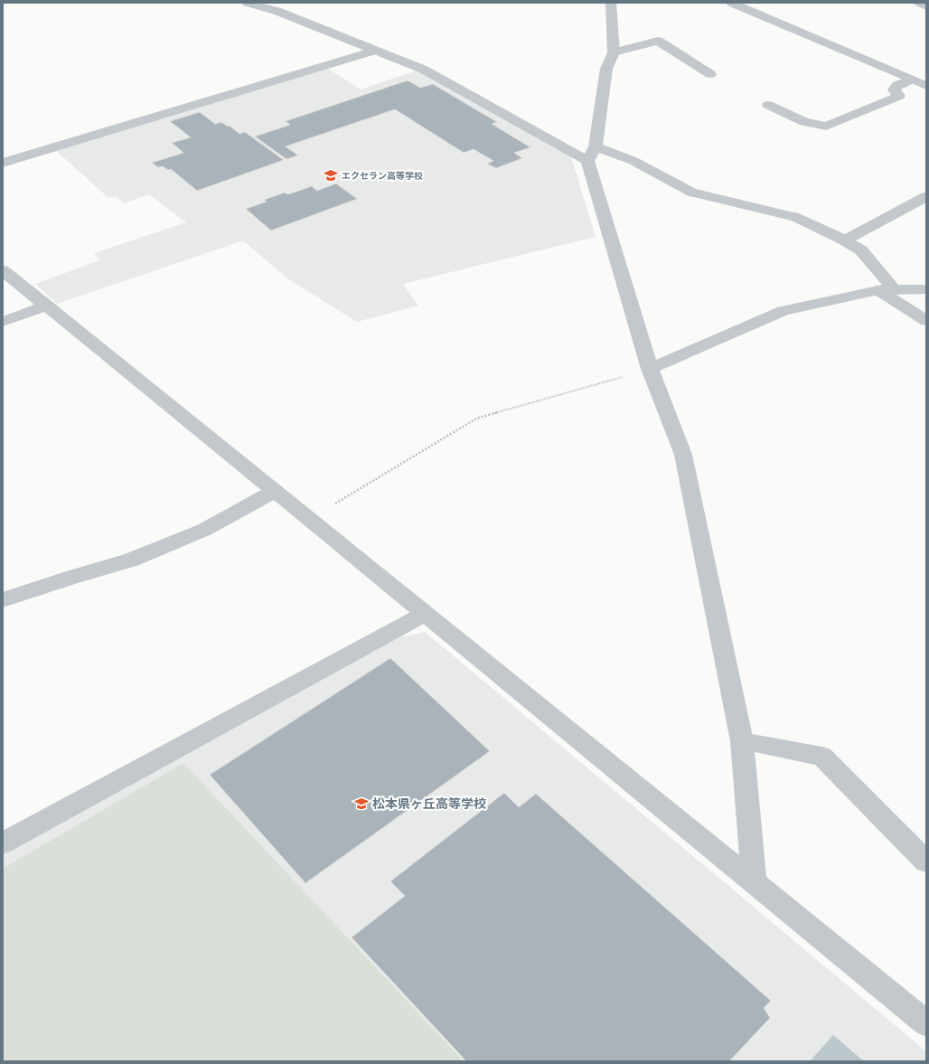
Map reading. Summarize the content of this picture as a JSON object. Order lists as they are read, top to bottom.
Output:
{
  "places": {
    "school or university": ["エクセラン高等学校", "松本県ヶ丘高等学校"]
  }
}
